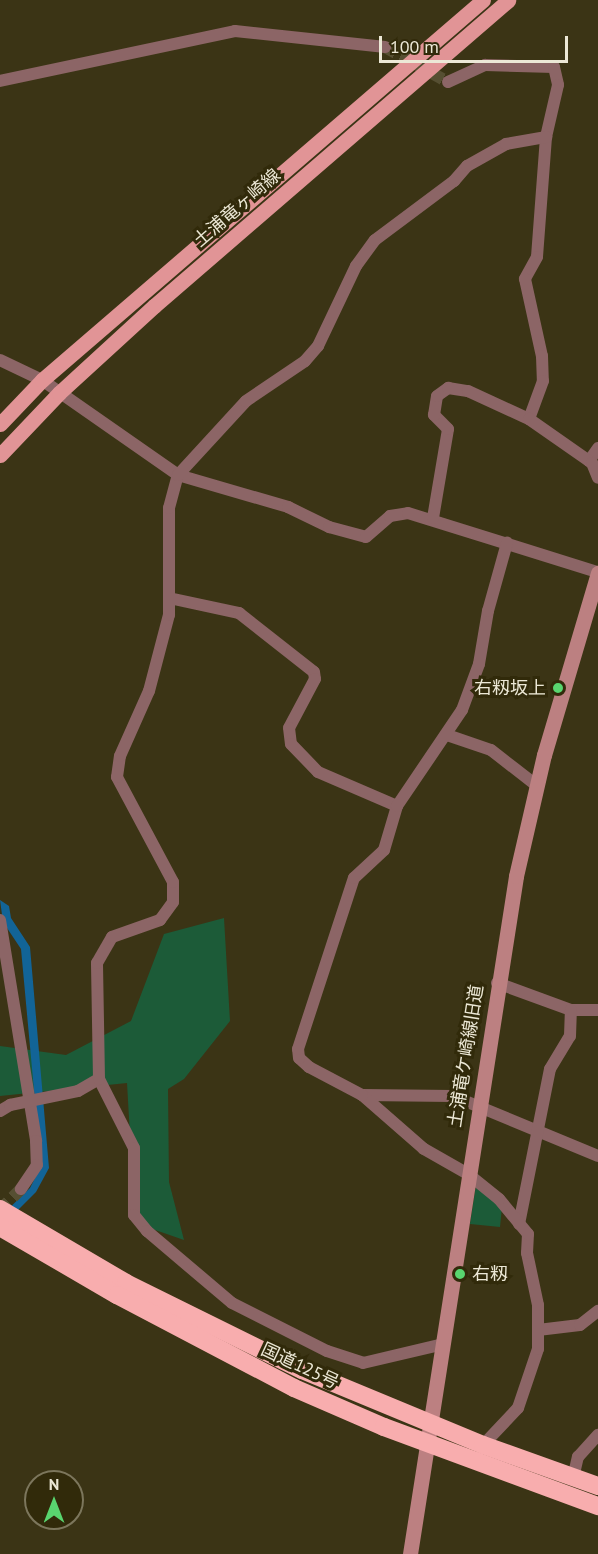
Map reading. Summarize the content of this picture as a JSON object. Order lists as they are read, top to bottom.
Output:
{
  "streets": {
    "highway": ["国道125号"],
    "main road": ["土浦竜ヶ崎線"],
    "street": ["土浦竜ケ崎線旧道"]
  },
  "crossings": [
    ["土浦竜ケ崎線旧道", "国道125号"]
  ],
  "places": ["右籾坂上", "右籾"],
  "scale_bar": "100 m",
  "north": "top"
}
